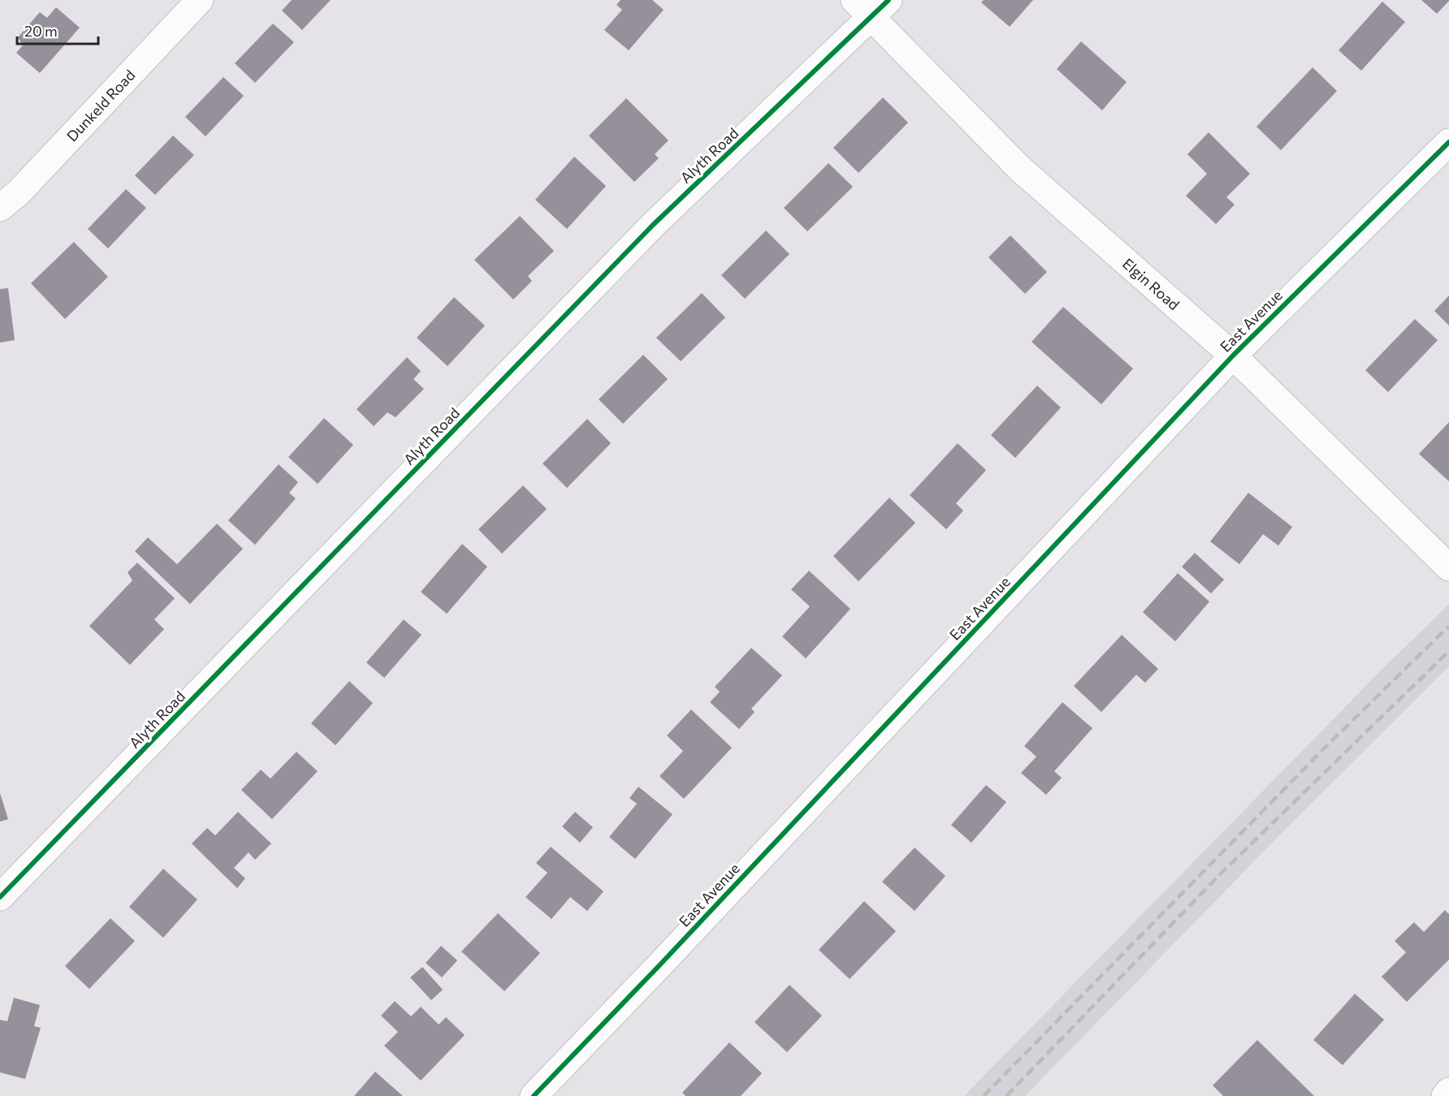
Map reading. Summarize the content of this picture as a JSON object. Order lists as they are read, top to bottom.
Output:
{
  "streets": {
    "street": [
      "Dunkeld Road",
      "Alyth Road",
      "Elgin Road",
      "East Avenue"
    ]
  },
  "crossings": [
    ["Alyth Road", "Elgin Road"],
    ["Elgin Road", "East Avenue"]
  ],
  "scale_bar": "20 m"
}
